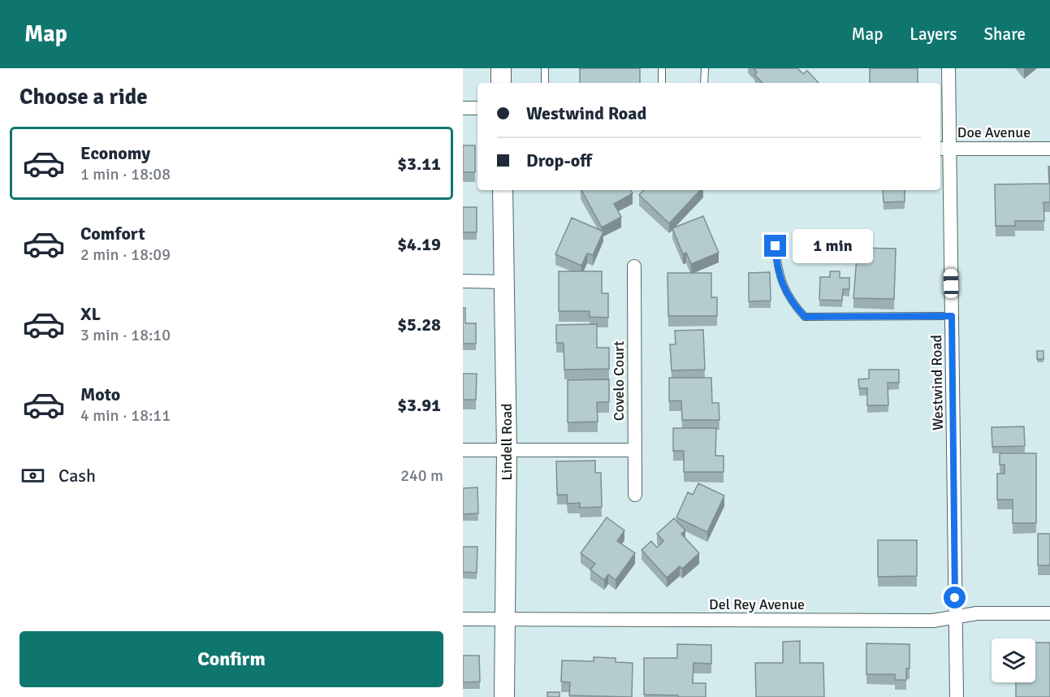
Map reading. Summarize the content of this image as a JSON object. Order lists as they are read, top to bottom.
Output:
{
  "streets": {
    "street": [
      "Doe Avenue",
      "Covelo Court",
      "Westwind Road",
      "Lindell Road",
      "Del Rey Avenue"
    ]
  },
  "crossings": [
    ["Doe Avenue", "Westwind Road"],
    ["Westwind Road", "Del Rey Avenue"],
    ["Lindell Road", "Del Rey Avenue"]
  ],
  "page": {
    "header": "Map",
    "nav": ["Map", "Layers", "Share"],
    "heading": "Choose a ride",
    "banner": ["Westwind Road", "Drop-off"],
    "list": [
      {
        "name": "Economy",
        "note": "1 min · 18:08",
        "value": "$3.11"
      },
      {
        "name": "Comfort",
        "note": "2 min · 18:09",
        "value": "$4.19"
      },
      {
        "name": "XL",
        "note": "3 min · 18:10",
        "value": "$5.28"
      },
      {
        "name": "Moto",
        "note": "4 min · 18:11",
        "value": "$3.91"
      }
    ],
    "bubble": "1 min",
    "pay": ["Cash", "240 m"],
    "buttons": "Confirm"
  }
}
